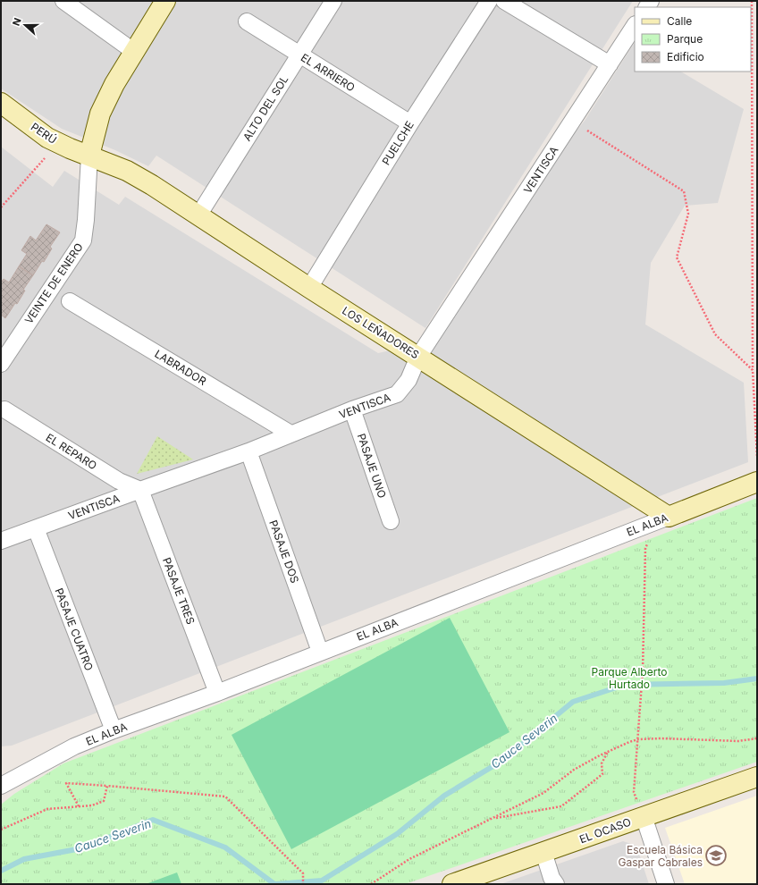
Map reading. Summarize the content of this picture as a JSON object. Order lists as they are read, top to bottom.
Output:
{
  "streets": {
    "street": [
      "EL ARRIERO",
      "ALTO DEL SOL",
      "PERÚ",
      "PUELCHE",
      "VENTISCA",
      "VEINTE DE ENERO",
      "LOS LEÑADORES",
      "LABRADOR",
      "EL REPARO",
      "PASAJE UNO",
      "EL ALBA",
      "PASAJE DOS",
      "PASAJE TRES",
      "PASAJE CUATRO",
      "EL OCASO"
    ]
  },
  "crossings": [
    ["EL ARRIERO", "ALTO DEL SOL"],
    ["EL ARRIERO", "PUELCHE"],
    ["ALTO DEL SOL", "LOS LEÑADORES"],
    ["PERÚ", "VEINTE DE ENERO"],
    ["PERÚ", "LOS LEÑADORES"],
    ["PUELCHE", "LOS LEÑADORES"],
    ["VENTISCA", "LOS LEÑADORES"],
    ["VENTISCA", "LABRADOR"],
    ["VENTISCA", "EL REPARO"],
    ["VENTISCA", "PASAJE UNO"],
    ["VENTISCA", "PASAJE DOS"],
    ["VENTISCA", "PASAJE TRES"],
    ["VENTISCA", "PASAJE CUATRO"],
    ["VEINTE DE ENERO", "LOS LEÑADORES"],
    ["LOS LEÑADORES", "EL ALBA"],
    ["EL REPARO", "PASAJE TRES"],
    ["EL ALBA", "PASAJE DOS"],
    ["EL ALBA", "PASAJE TRES"],
    ["EL ALBA", "PASAJE CUATRO"]
  ],
  "water": ["Cauce Severin"],
  "parks": ["Parque Alberto Hurtado"],
  "places": {
    "school or university": ["Escuela Básica Gaspar Cabrales"]
  },
  "legend": ["Calle", "Parque", "Edificio"],
  "north": "left"
}
